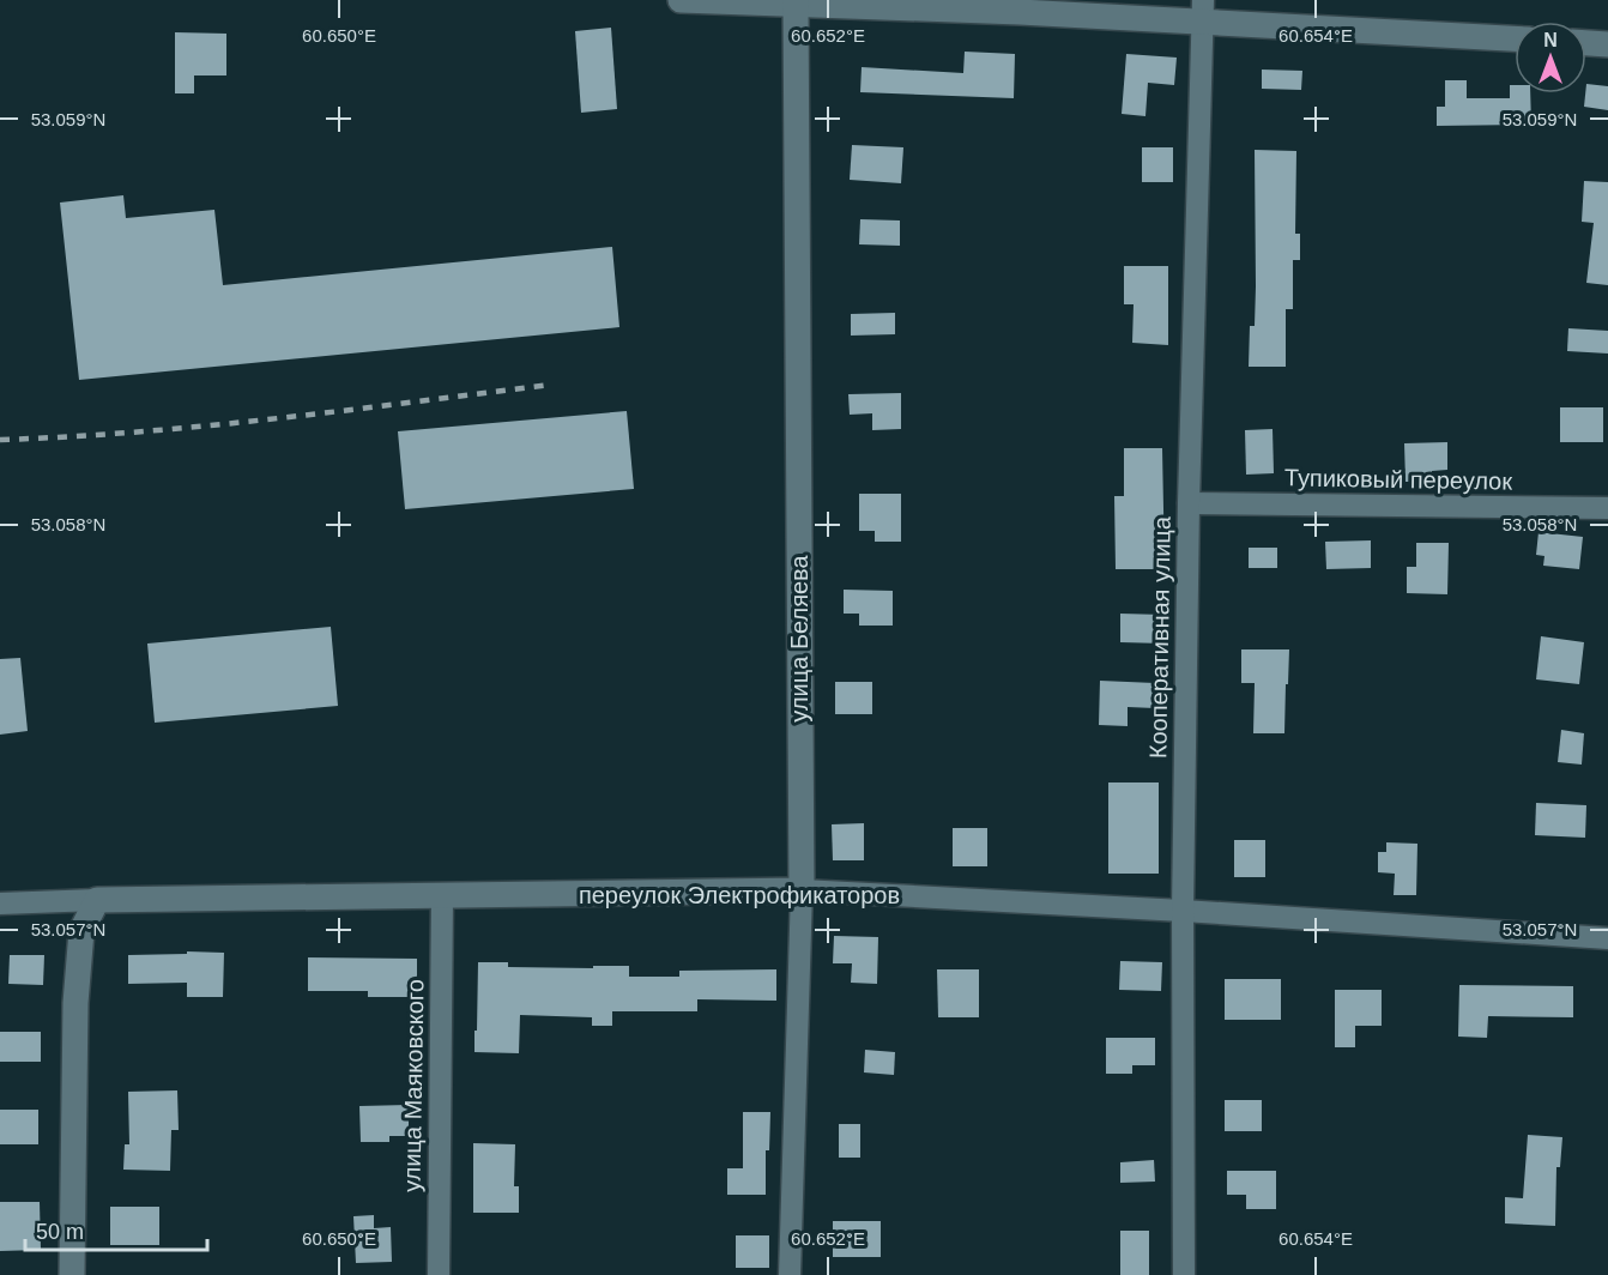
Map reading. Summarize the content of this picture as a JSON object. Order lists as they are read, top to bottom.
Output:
{
  "streets": {
    "street": [
      "Тупиковый переулок",
      "Кооперативная улица",
      "улица Беляева",
      "переулок Электрофикаторов",
      "улица Маяковского"
    ]
  },
  "crossings": [
    ["Тупиковый переулок", "Кооперативная улица"],
    ["Кооперативная улица", "переулок Электрофикаторов"],
    ["улица Беляева", "переулок Электрофикаторов"],
    ["переулок Электрофикаторов", "улица Маяковского"]
  ],
  "scale_bar": "50 m",
  "north": "top",
  "coordinates": [
    "60.650°E",
    "60.652°E",
    "60.654°E",
    "53.059°N",
    "53.058°N",
    "53.057°N"
  ]
}
